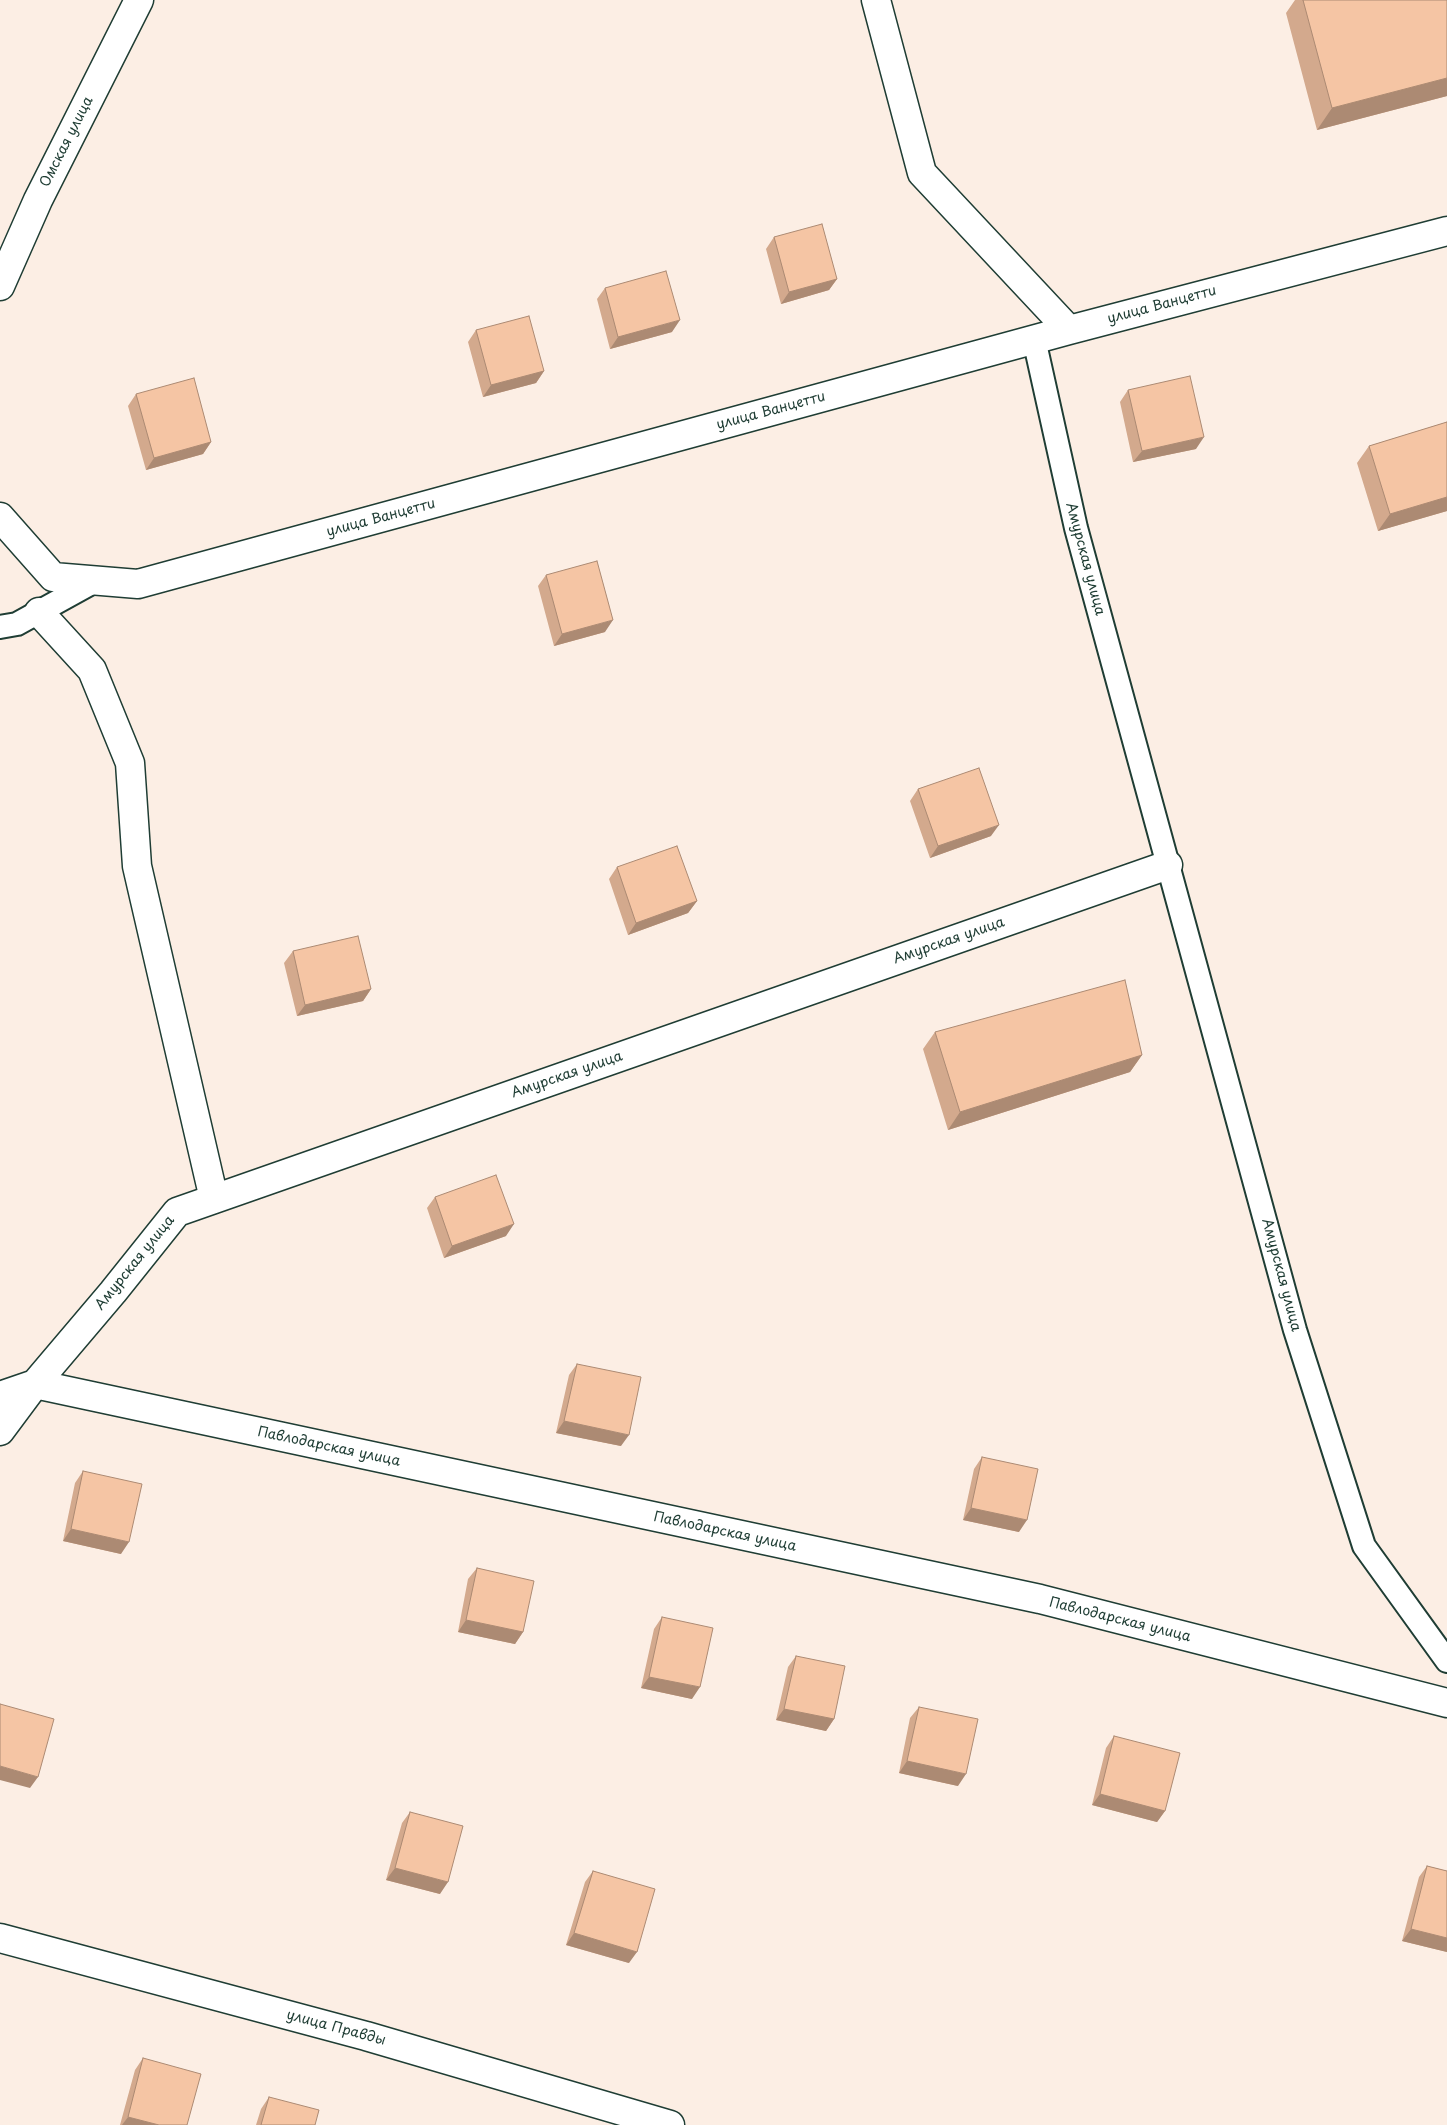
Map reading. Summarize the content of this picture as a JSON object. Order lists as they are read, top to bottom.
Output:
{
  "streets": {
    "street": [
      "Омская улица",
      "улица Ванцетти",
      "Амурская улица",
      "Павлодарская улица",
      "улица Правды"
    ]
  },
  "crossings": [
    ["улица Ванцетти", "Амурская улица"],
    ["Амурская улица", "Павлодарская улица"]
  ]
}
